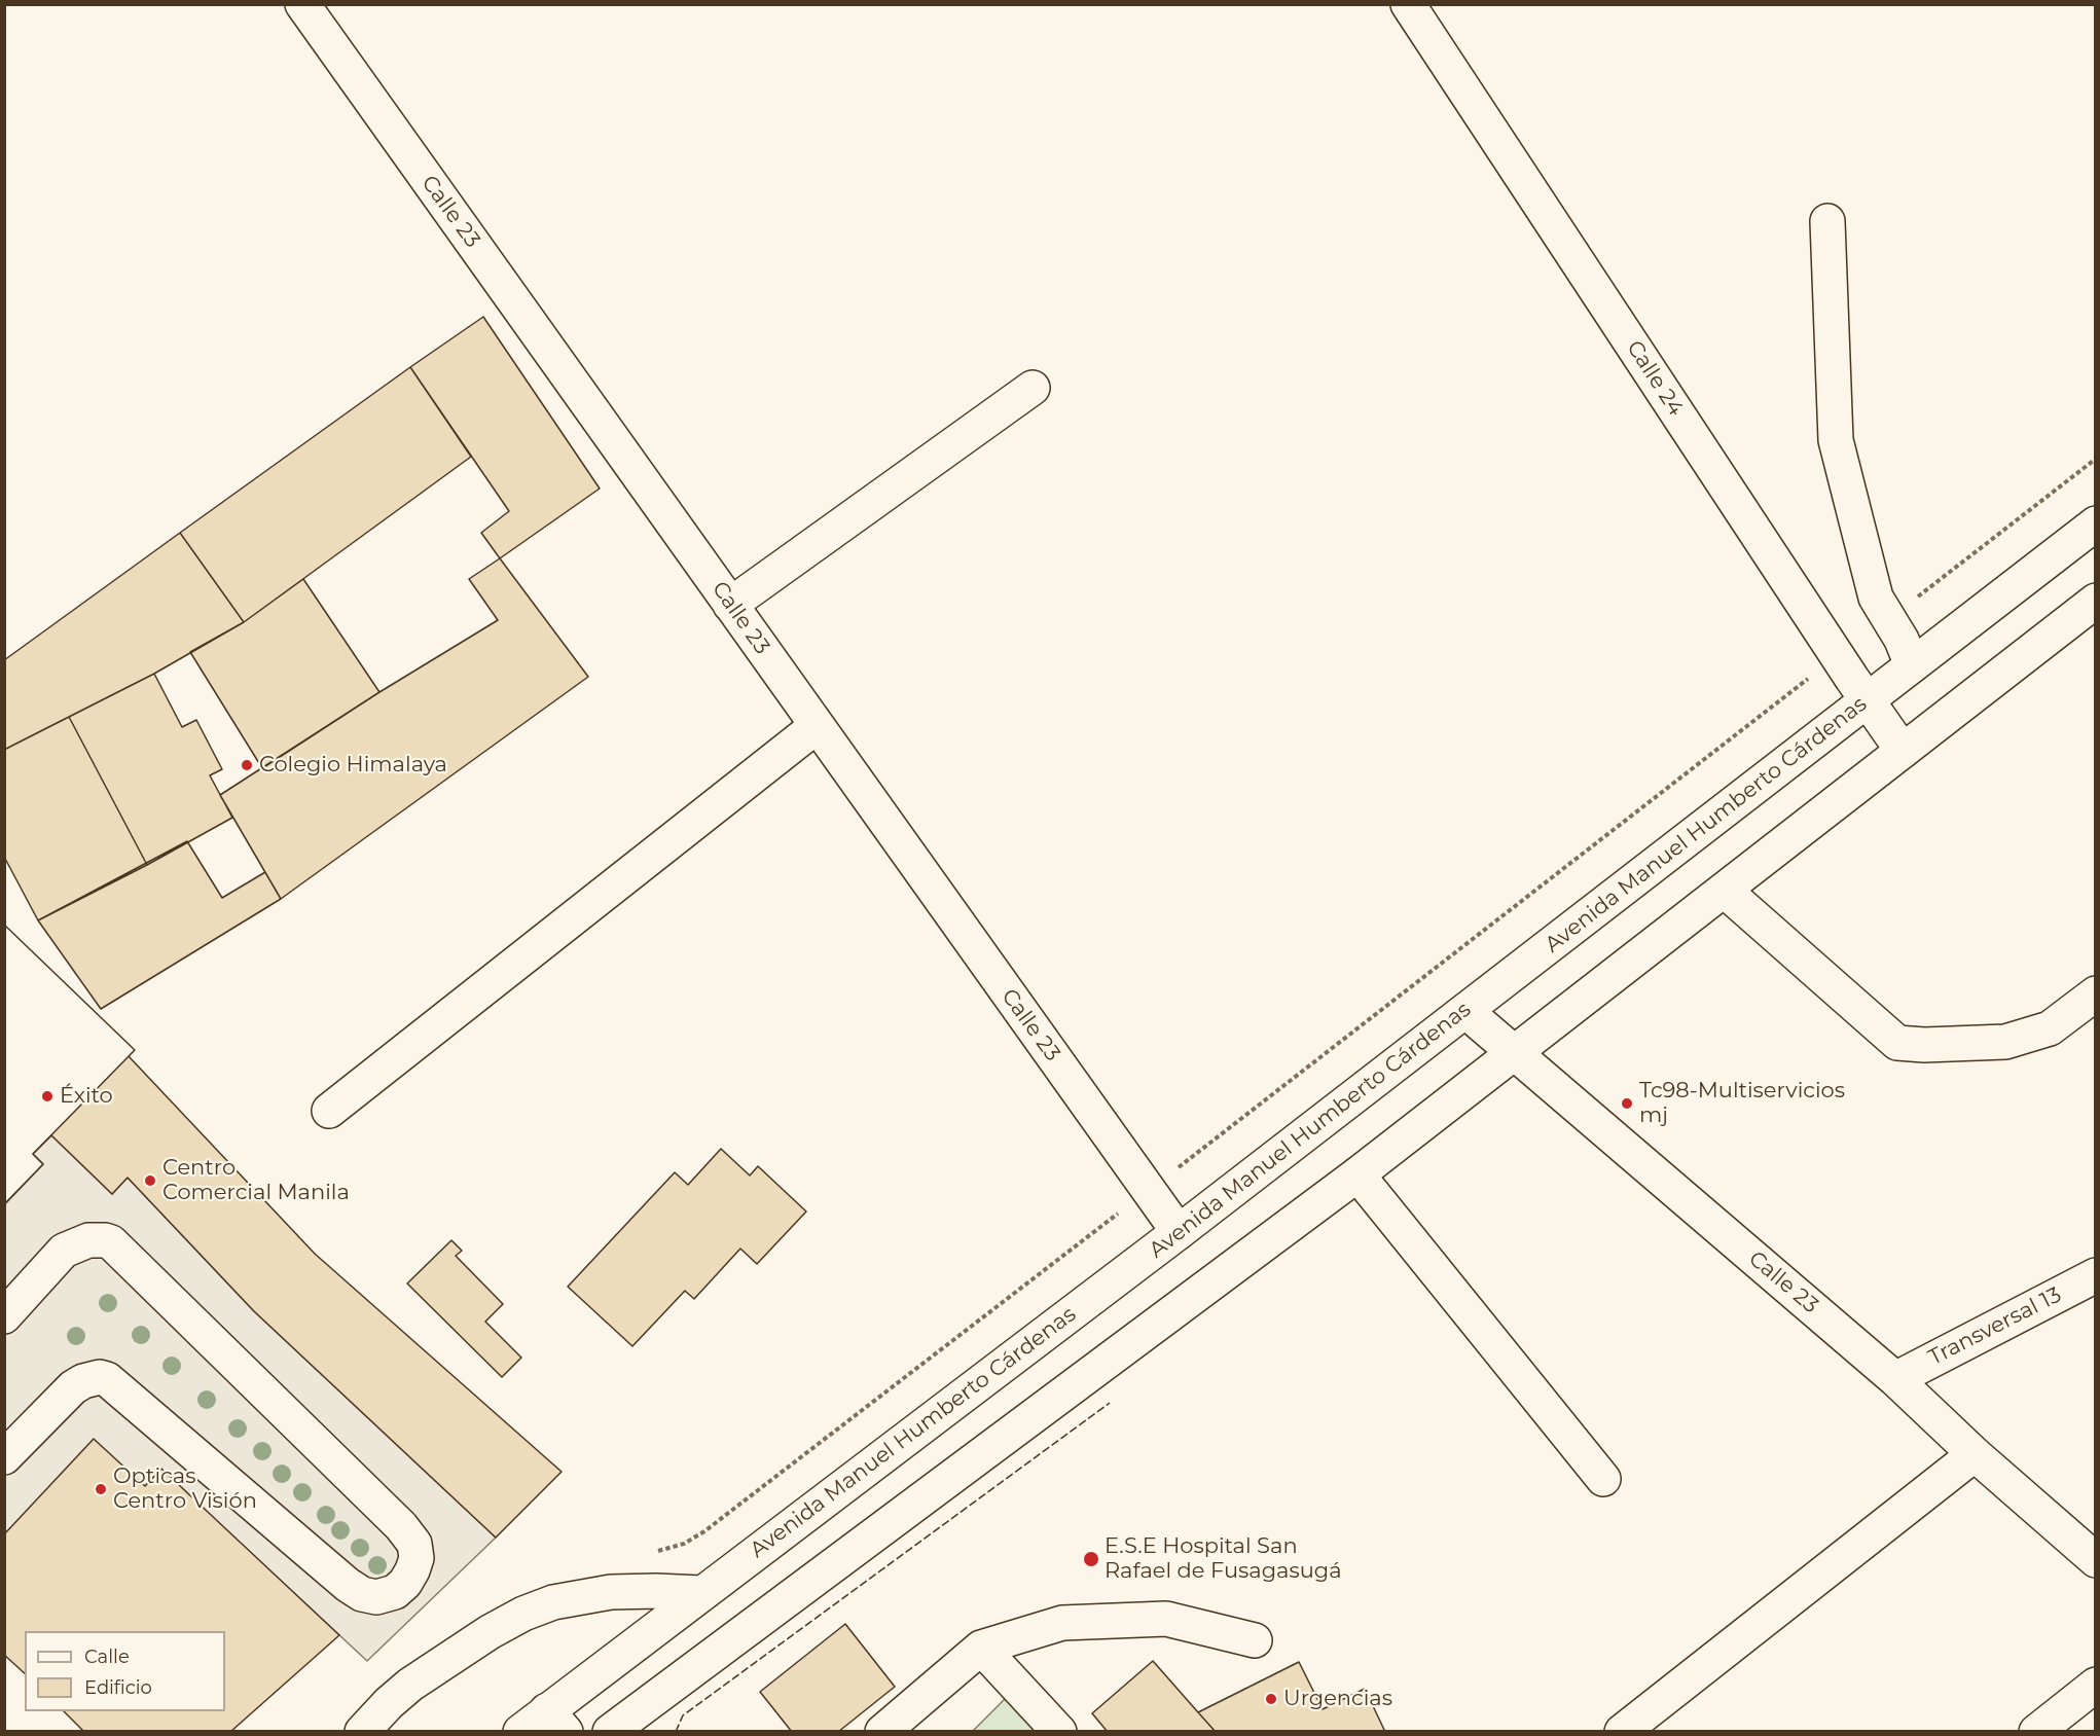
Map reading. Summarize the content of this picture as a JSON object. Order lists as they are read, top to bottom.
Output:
{
  "streets": {
    "street": [
      "Calle 23",
      "Calle 24",
      "Avenida Manuel Humberto Cárdenas",
      "Transversal 13"
    ]
  },
  "crossings": [
    ["Calle 23", "Avenida Manuel Humberto Cárdenas"],
    ["Calle 23", "Transversal 13"],
    ["Calle 24", "Avenida Manuel Humberto Cárdenas"]
  ],
  "places": [
    "Colegio Himalaya",
    "Éxito",
    "Tc98-Multiservicios mj",
    "Centro Comercial Manila",
    "Opticas Centro Visión",
    "E.S.E Hospital San Rafael de Fusagasugá",
    "Urgencias"
  ],
  "legend": ["Calle", "Edificio"]
}
